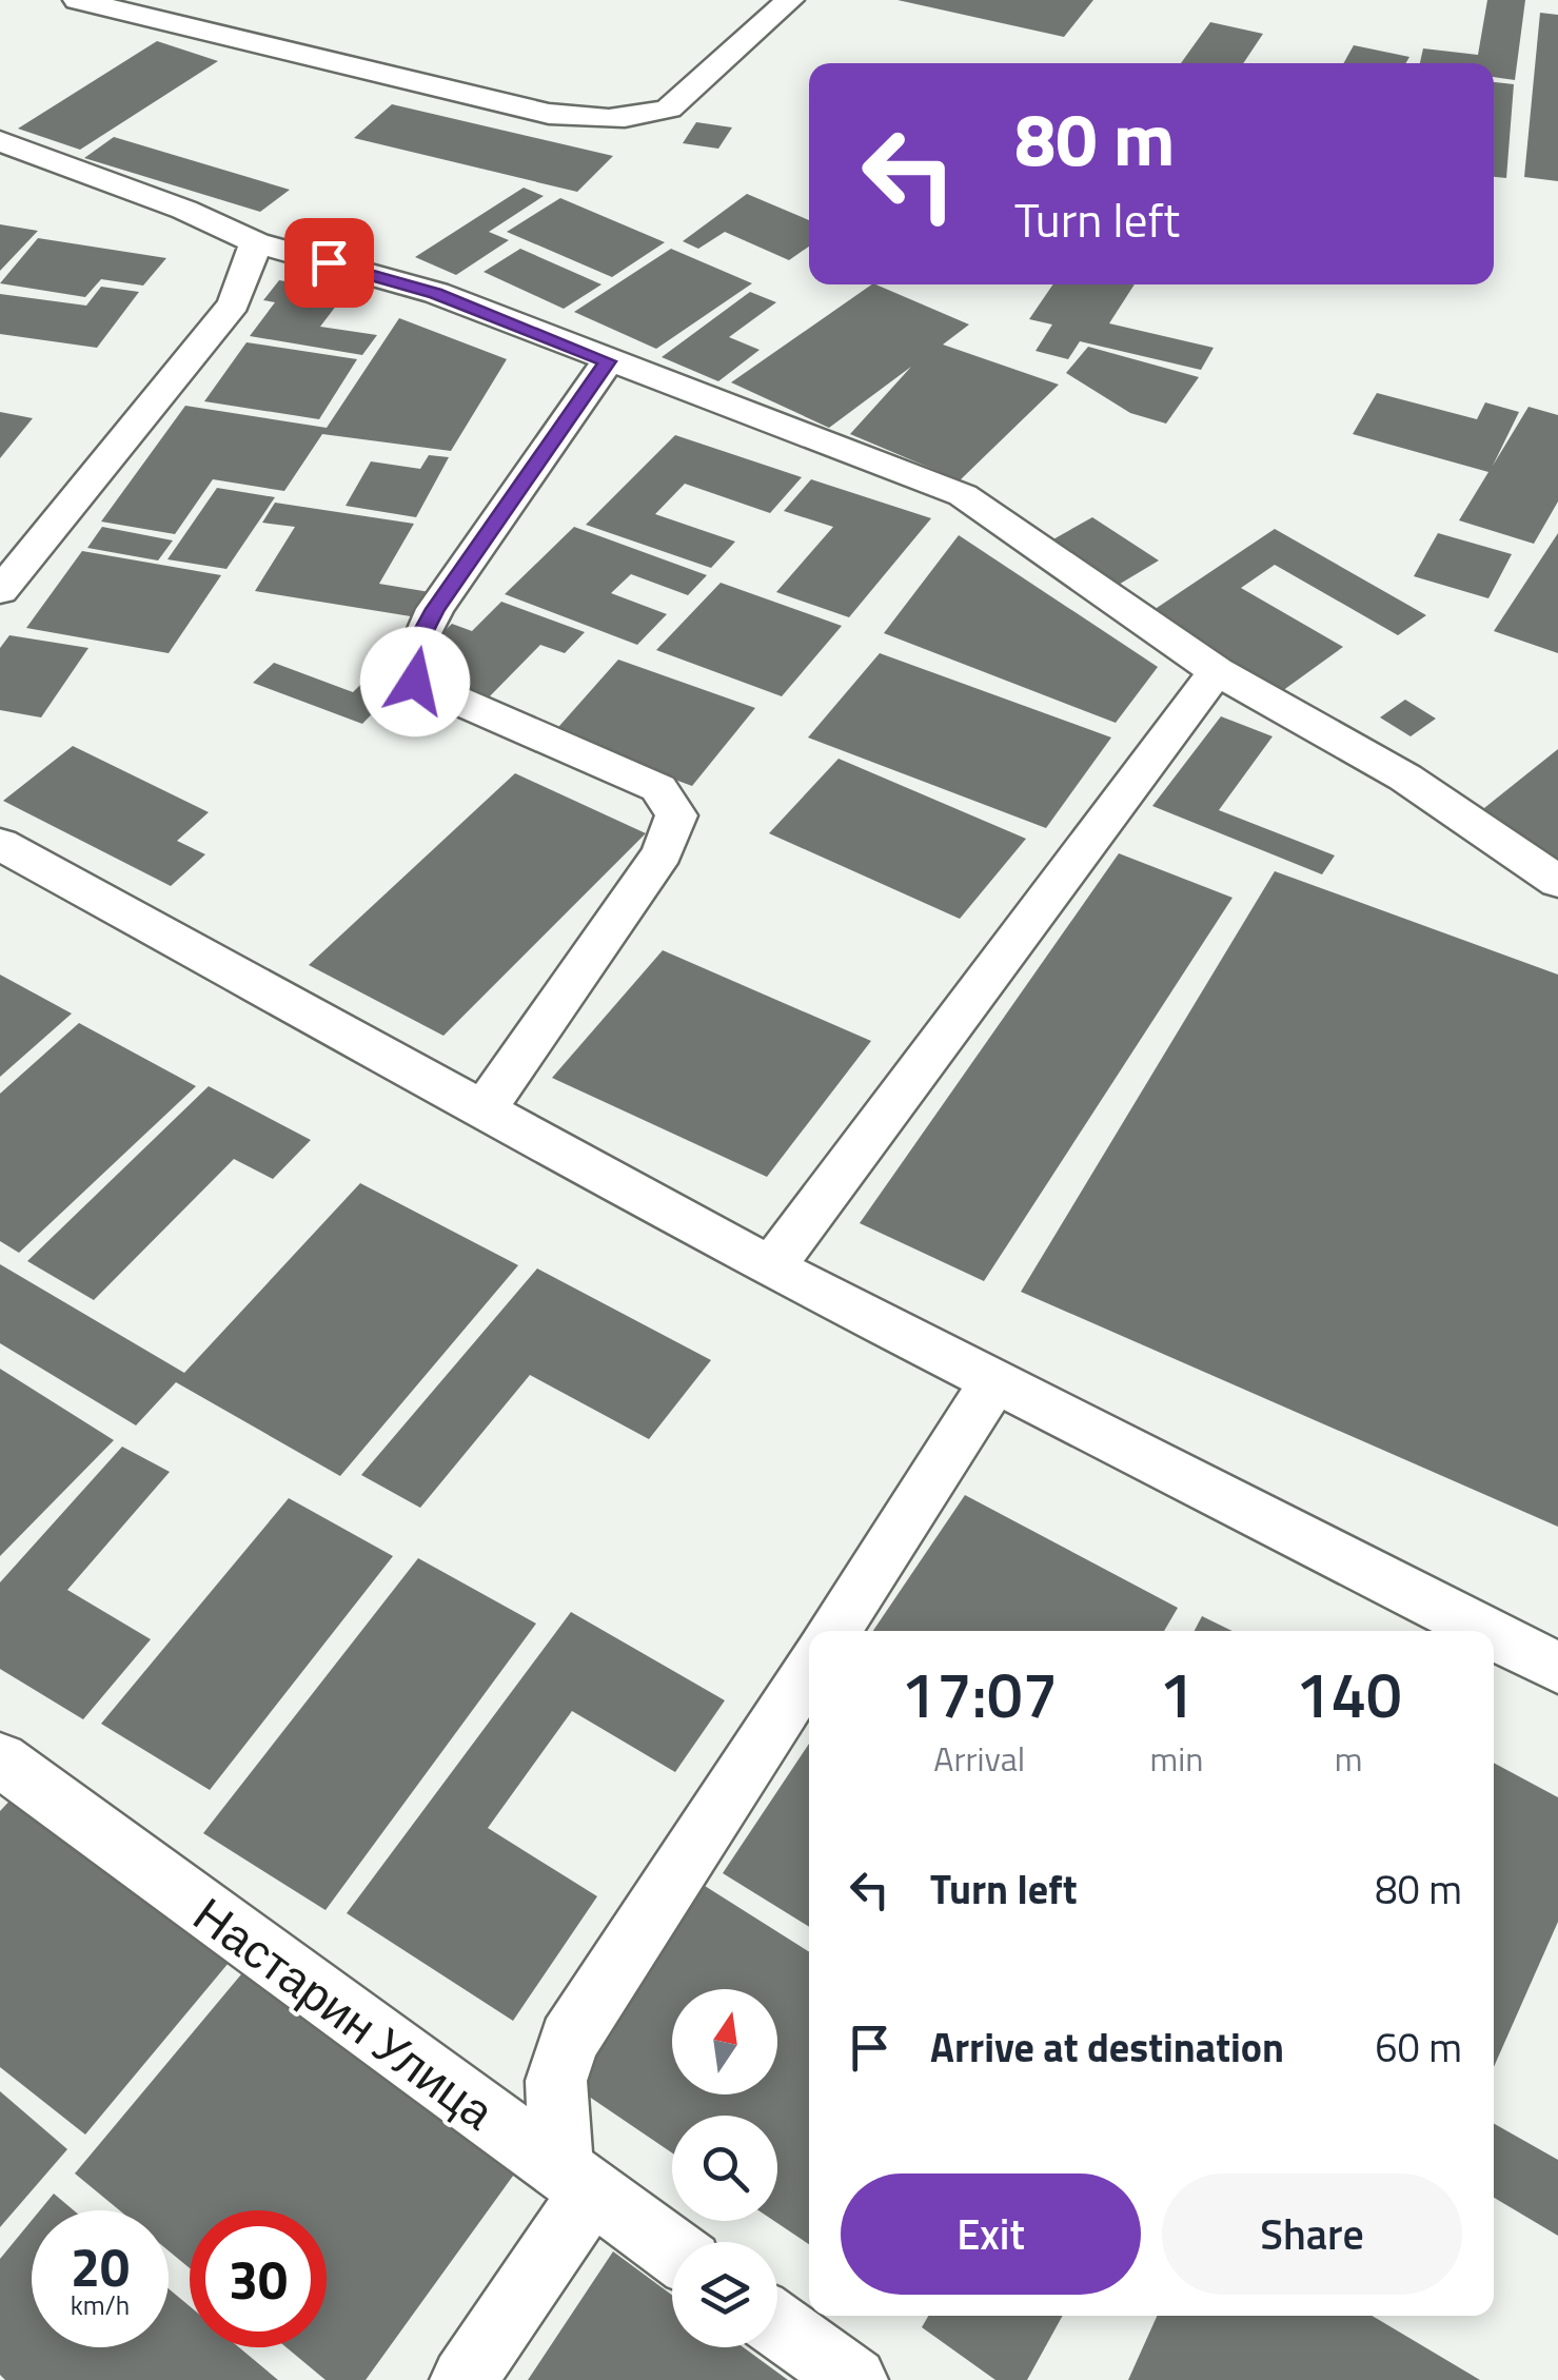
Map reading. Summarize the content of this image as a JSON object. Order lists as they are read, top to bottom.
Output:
{
  "streets": {
    "street": ["Настарин Улица"]
  },
  "north": "top",
  "page": {
    "turn": ["80 m", "Turn left"],
    "eta": [
      "17:07",
      "Arrival",
      "1",
      "min",
      "140",
      "m"
    ],
    "list": [
      {
        "name": "Turn left",
        "value": "80 m"
      },
      {
        "name": "Arrive at destination",
        "value": "60 m"
      }
    ],
    "buttons": ["Exit", "Share"],
    "speed": "20 km/h",
    "limit": "30"
  }
}
